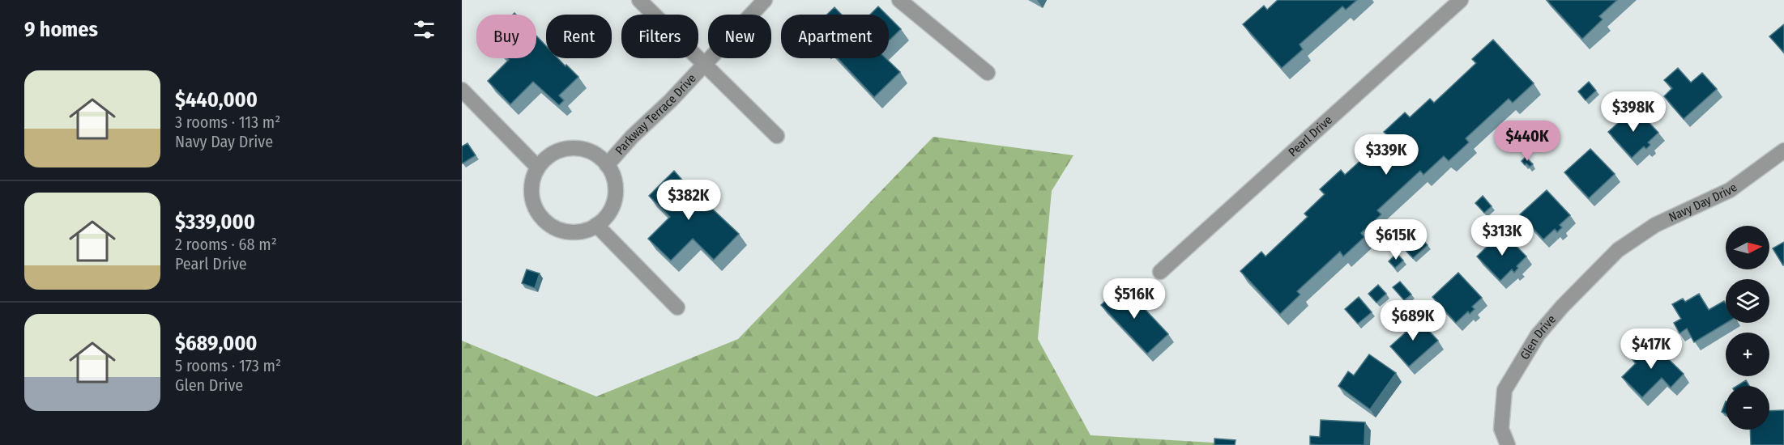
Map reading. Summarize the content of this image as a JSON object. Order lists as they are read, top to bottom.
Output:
{
  "streets": {
    "street": [
      "Parkway Terrace Drive",
      "Pearl Drive",
      "Navy Day Drive",
      "Glen Drive"
    ]
  },
  "crossings": [
    ["Navy Day Drive", "Glen Drive"]
  ],
  "north": "right",
  "page": {
    "heading": "9 homes",
    "chip": [
      "Buy",
      "Rent",
      "Filters",
      "New",
      "Apartment"
    ],
    "list": [
      {
        "name": "$440,000",
        "note": "3 rooms · 113 m² · Navy Day Drive"
      },
      {
        "name": "$339,000",
        "note": "2 rooms · 68 m² · Pearl Drive"
      },
      {
        "name": "$689,000",
        "note": "5 rooms · 173 m² · Glen Drive"
      }
    ],
    "price": [
      "$398K",
      "$440K",
      "$339K",
      "$382K",
      "$313K",
      "$615K",
      "$516K",
      "$689K",
      "$417K"
    ],
    "map_buttons": ["+", "−"]
  }
}
